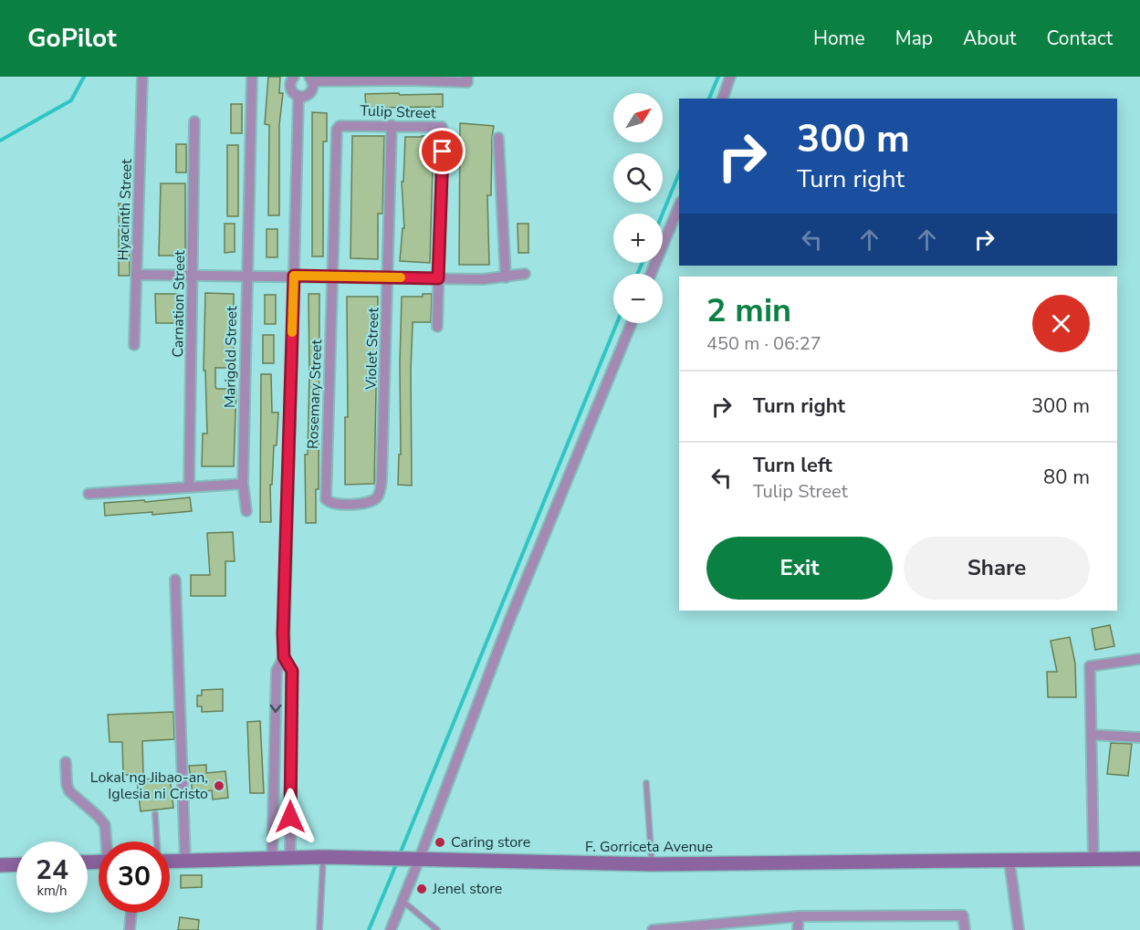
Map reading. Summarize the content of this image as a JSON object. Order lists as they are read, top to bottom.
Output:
{
  "streets": {
    "main road": ["F. Gorriceta Avenue"],
    "street": [
      "Tulip Street",
      "Hyacinth Street",
      "Carnation Street",
      "Violet Street",
      "Marigold Street",
      "Rosemary Street"
    ]
  },
  "crossings": [
    ["Tulip Street", "Violet Street"],
    ["Tulip Street", "Rosemary Street"],
    ["Violet Street", "Rosemary Street"]
  ],
  "places": ["Lokal ng Jibao-an, Iglesia ni Cristo", "Caring store", "Jenel store"],
  "north": "top right",
  "page": {
    "header": "GoPilot",
    "nav": [
      "Home",
      "Map",
      "About",
      "Contact"
    ],
    "map_buttons": ["+", "−"],
    "turn": ["300 m", "Turn right"],
    "heading": ["2 min", "450 m · 06:27"],
    "list": [
      {
        "name": "Turn right",
        "value": "300 m"
      },
      {
        "name": "Turn left",
        "note": "Tulip Street",
        "value": "80 m"
      }
    ],
    "buttons": ["Exit", "Share"],
    "speed": "24 km/h",
    "limit": "30"
  }
}
